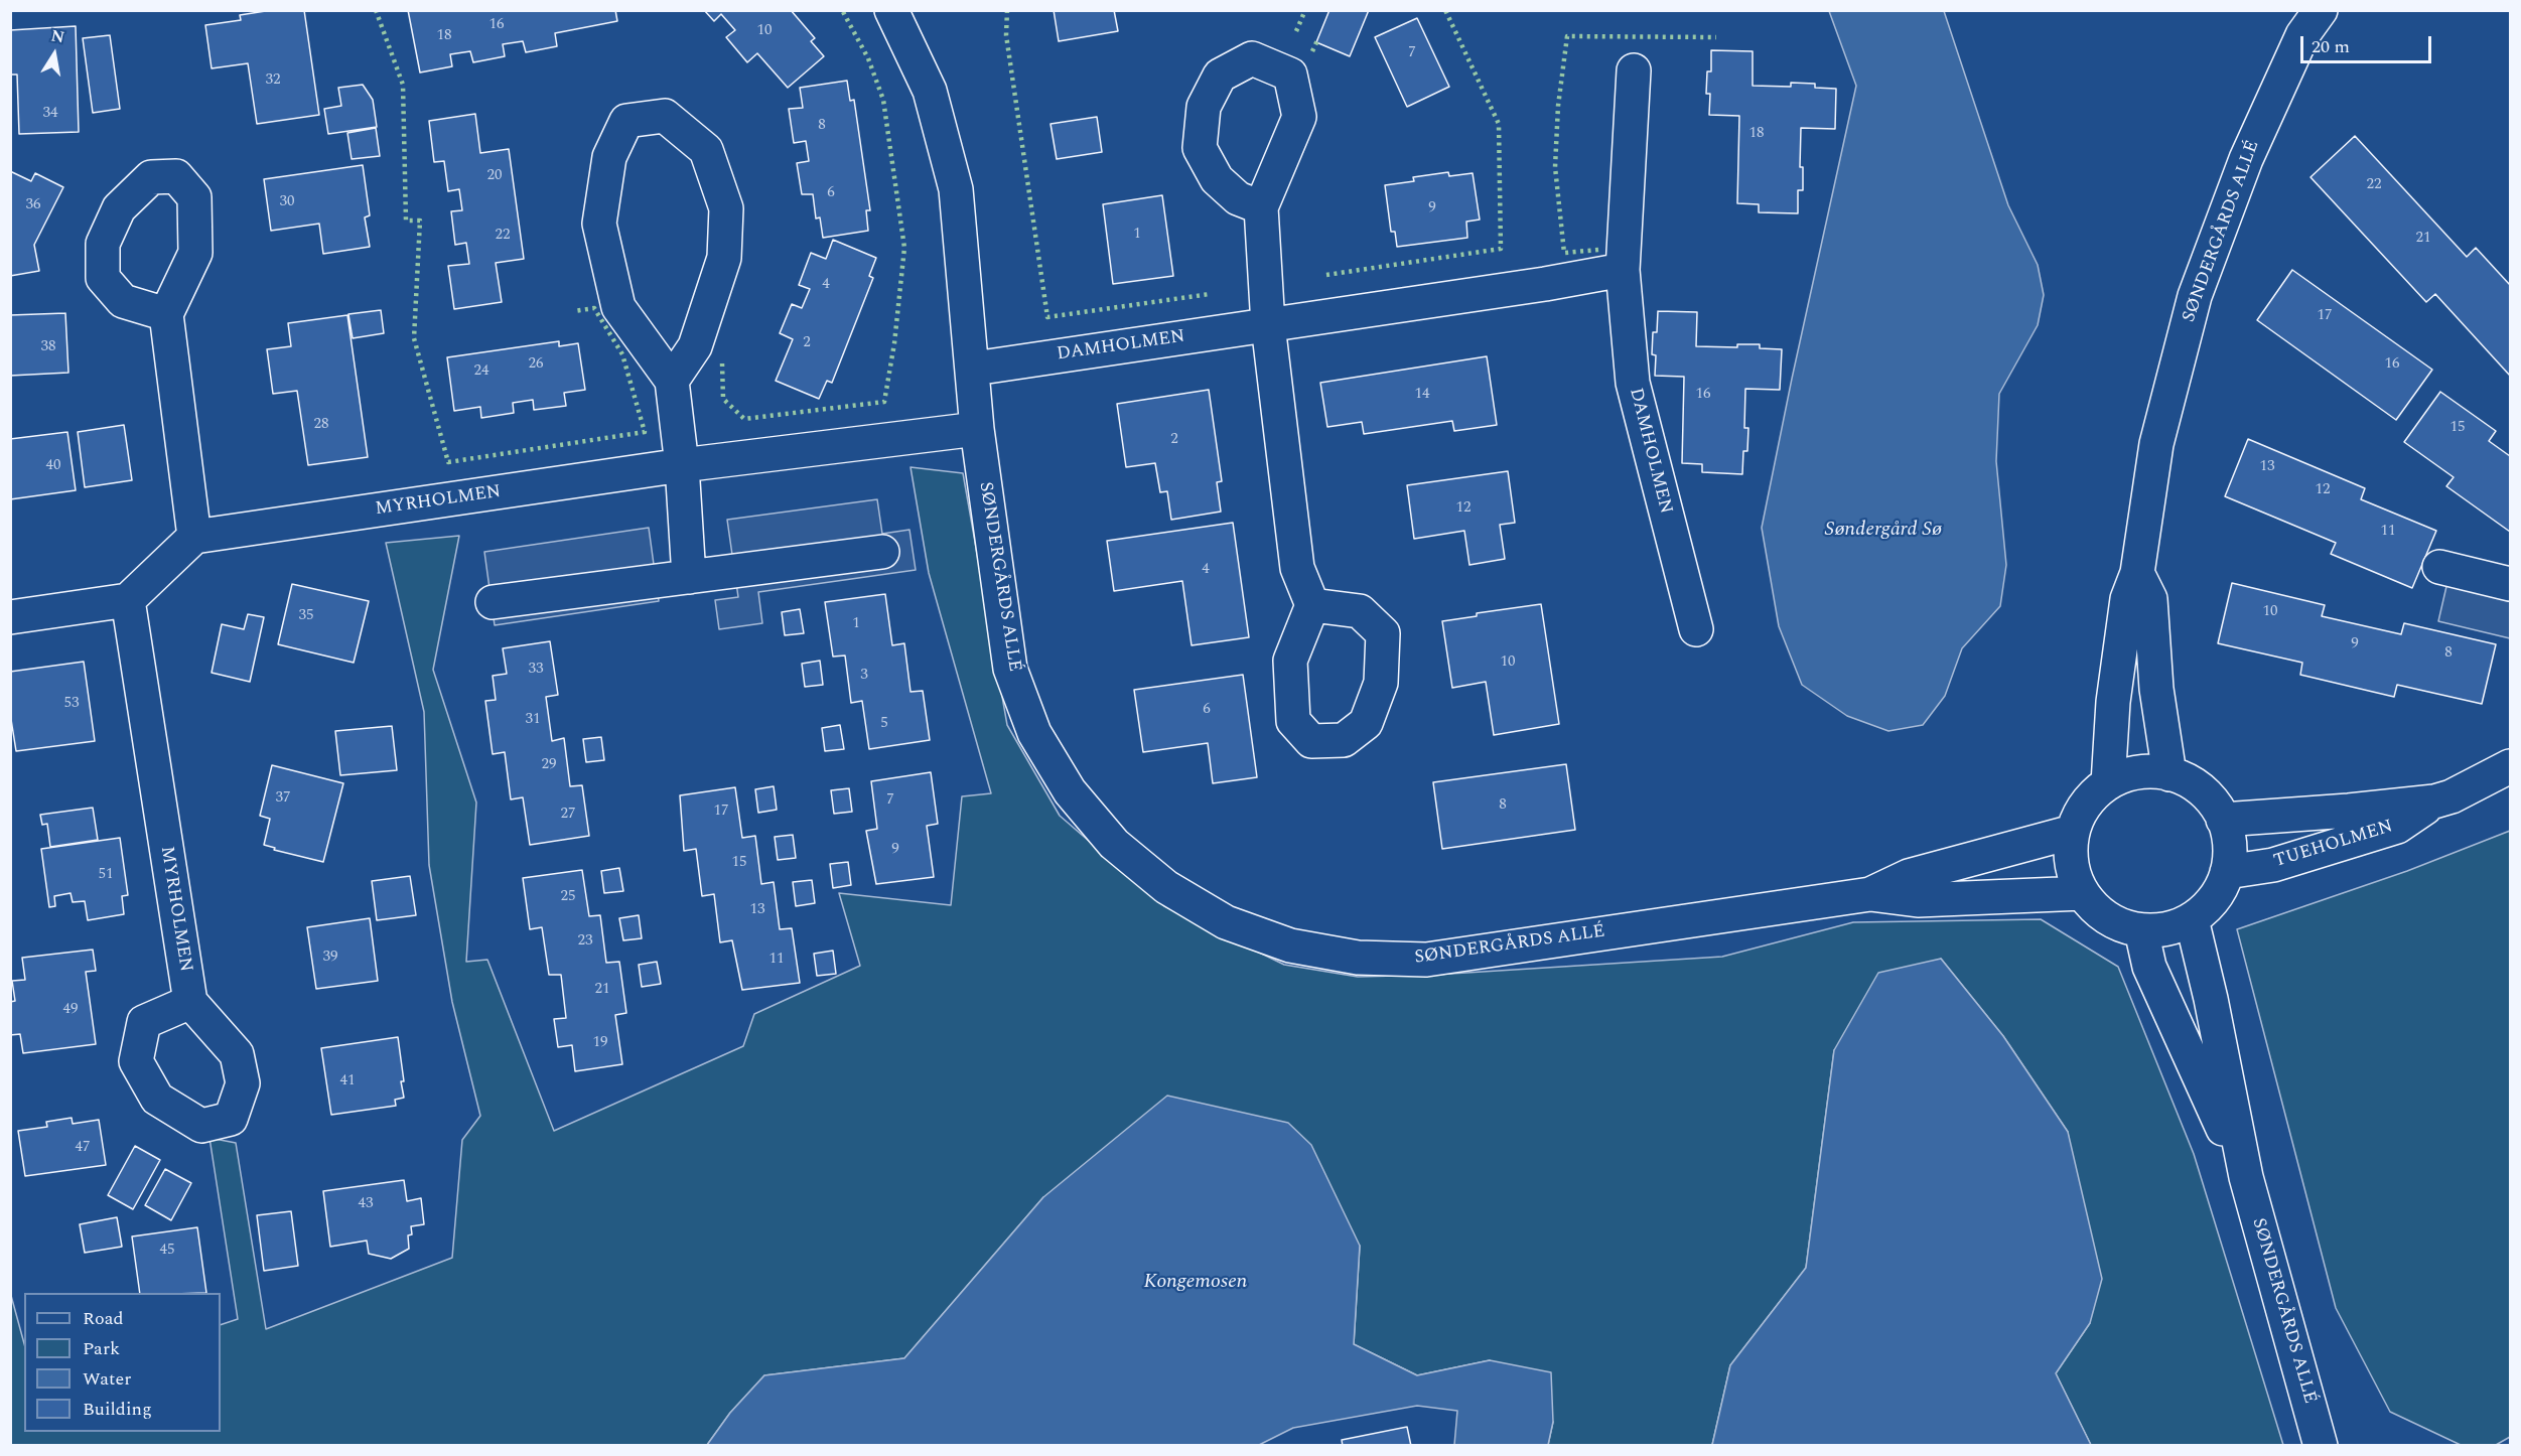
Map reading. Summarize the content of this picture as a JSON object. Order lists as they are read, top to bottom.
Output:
{
  "streets": {
    "street": [
      "SØNDERGÅRDS ALLÉ",
      "DAMHOLMEN",
      "MYRHOLMEN",
      "TUEHOLMEN"
    ]
  },
  "crossings": [
    ["SØNDERGÅRDS ALLÉ", "DAMHOLMEN"],
    ["SØNDERGÅRDS ALLÉ", "MYRHOLMEN"],
    ["SØNDERGÅRDS ALLÉ", "TUEHOLMEN"]
  ],
  "water": ["Søndergård Sø", "Kongemosen"],
  "house_numbers": [
    "16",
    "10",
    "18",
    "7",
    "32",
    "34",
    "8",
    "18",
    "20",
    "22",
    "6",
    "30",
    "36",
    "9",
    "1",
    "22",
    "21",
    "4",
    "17",
    "2",
    "38",
    "26",
    "16",
    "24",
    "14",
    "16",
    "28",
    "15",
    "2",
    "40",
    "13",
    "12",
    "12",
    "11",
    "4",
    "10",
    "35",
    "1",
    "9",
    "8",
    "10",
    "33",
    "3",
    "53",
    "6",
    "31",
    "5",
    "29",
    "37",
    "7",
    "8",
    "17",
    "27",
    "9",
    "15",
    "51",
    "25",
    "13",
    "23",
    "39",
    "11",
    "21",
    "49",
    "19",
    "41",
    "47",
    "43",
    "45"
  ],
  "legend": [
    "Road",
    "Park",
    "Water",
    "Building"
  ],
  "scale_bar": "20 m",
  "north": "top"
}
